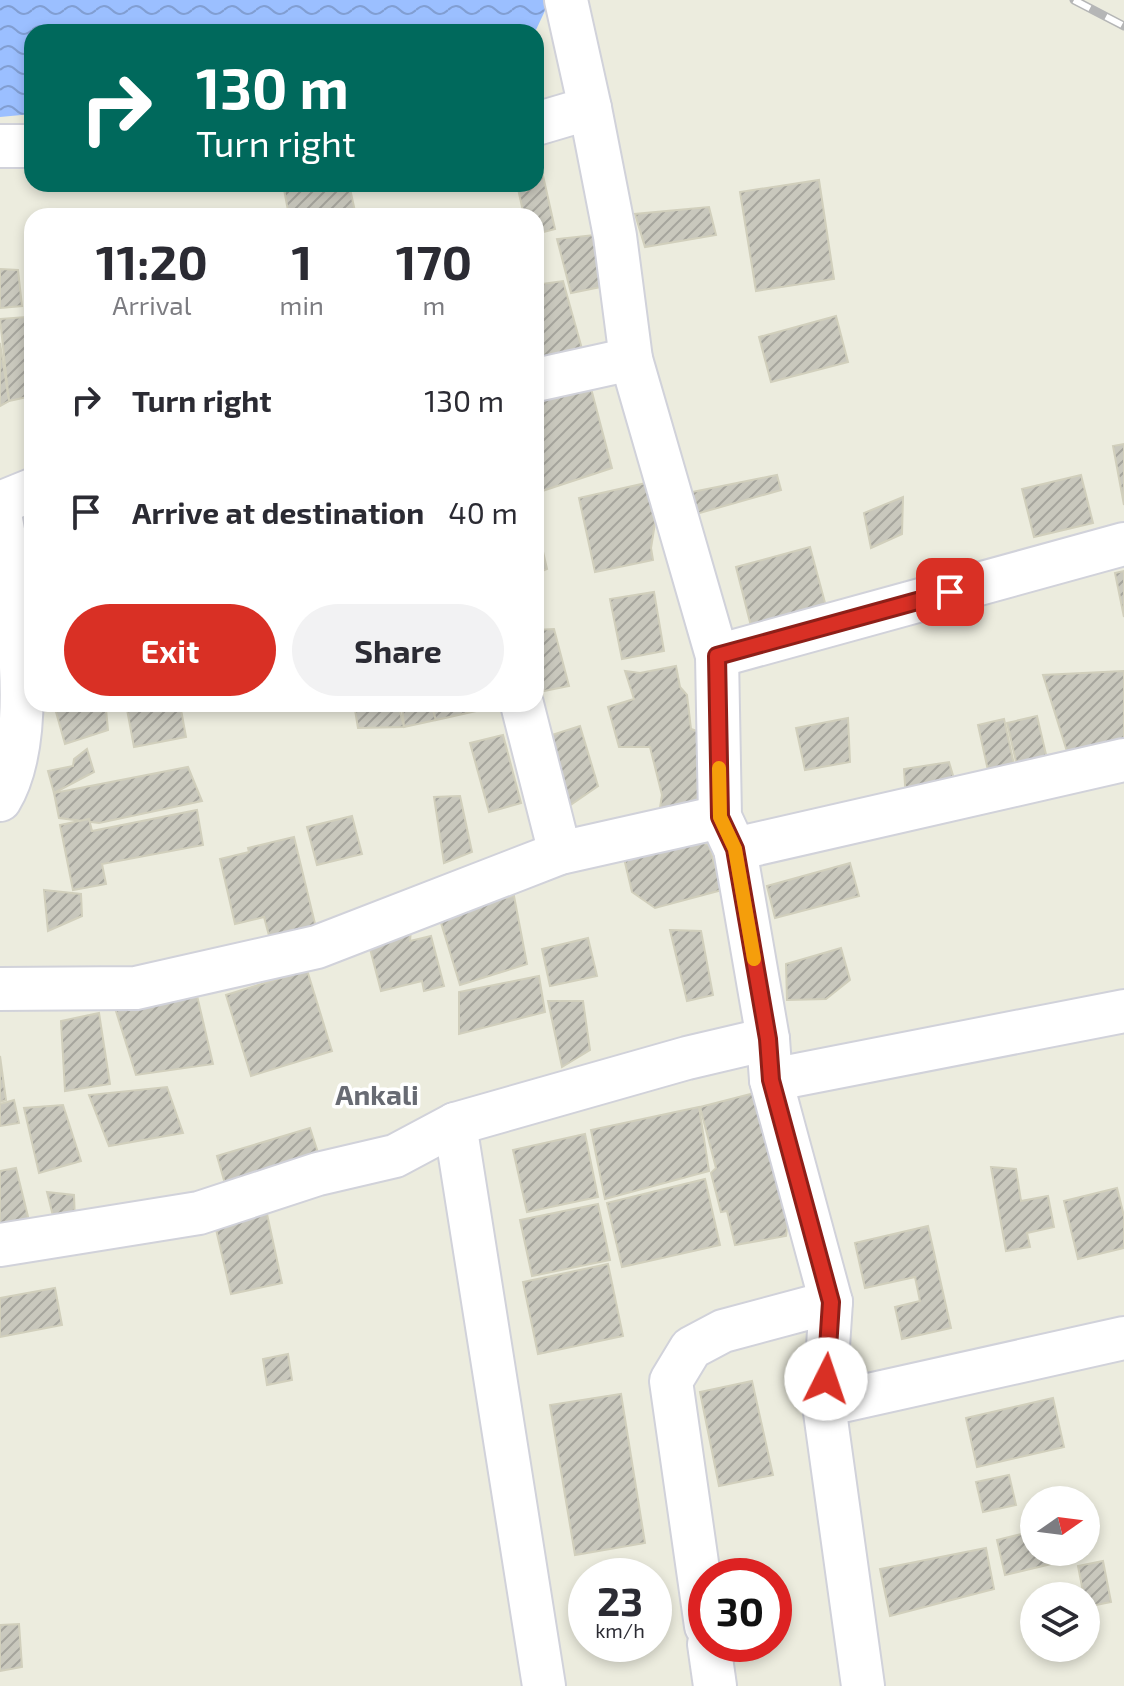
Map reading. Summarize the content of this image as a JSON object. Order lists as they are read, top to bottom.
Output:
{
  "districts": ["Ankali"],
  "north": "right",
  "page": {
    "turn": ["130 m", "Turn right"],
    "eta": [
      "11:20",
      "Arrival",
      "1",
      "min",
      "170",
      "m"
    ],
    "list": [
      {
        "name": "Turn right",
        "value": "130 m"
      },
      {
        "name": "Arrive at destination",
        "value": "40 m"
      }
    ],
    "buttons": ["Exit", "Share"],
    "speed": "23 km/h",
    "limit": "30"
  }
}
